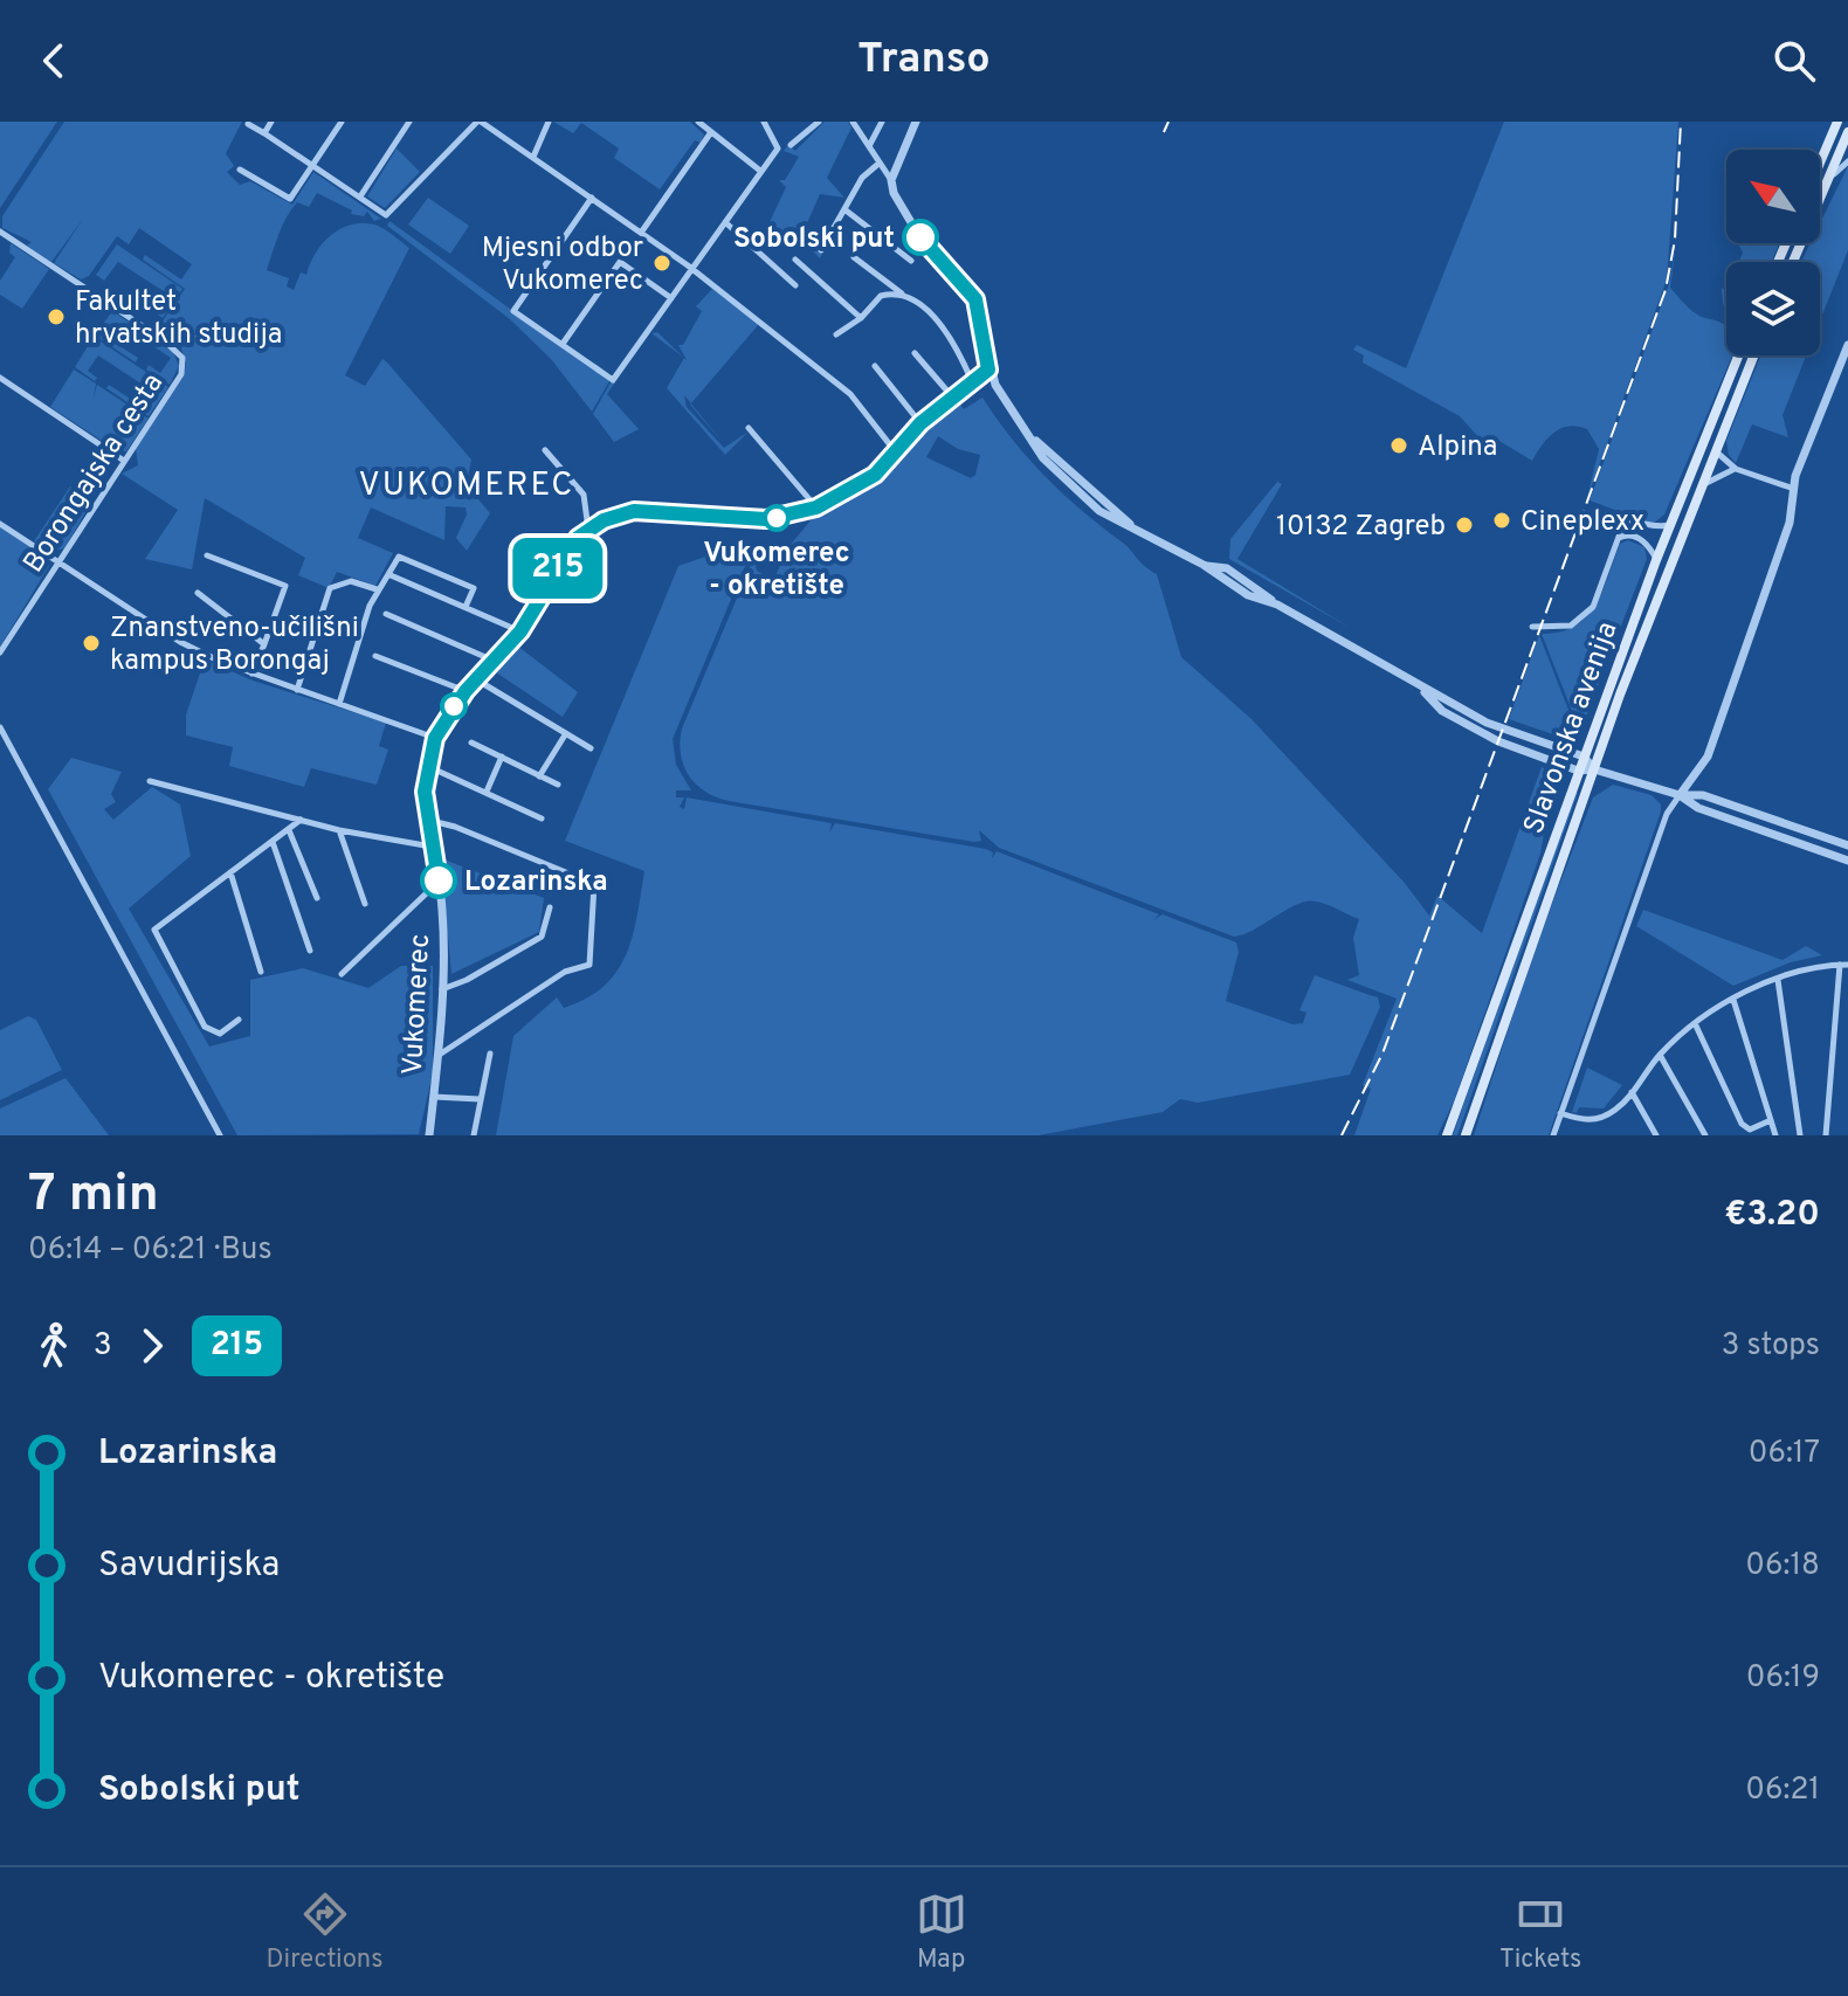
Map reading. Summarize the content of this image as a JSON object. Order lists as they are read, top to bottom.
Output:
{
  "streets": {
    "main road": ["Slavonska avenija"],
    "street": ["Borongajska cesta", "Vukomerec"]
  },
  "districts": ["VUKOMEREC"],
  "places": [
    "Sobolski put",
    "Mjesni odbor Vukomerec",
    "Fakultet hrvatskih studija",
    "Alpina",
    "Vukomerec - okretište",
    "Cineplexx",
    "10132 Zagreb",
    "Znanstveno-učilišni kampus Borongaj",
    "Lozarinska"
  ],
  "lines": ["bus line 215"],
  "north": "top left",
  "page": {
    "header": "Transo",
    "on_map": "215",
    "heading": ["7 min", "06:14 – 06:21 · Bus", "€3.20"],
    "legs": ["3", "215", "3 stops"],
    "list": [
      {
        "name": "Lozarinska",
        "value": "06:17"
      },
      {
        "name": "Savudrijska",
        "value": "06:18"
      },
      {
        "name": "Vukomerec - okretište",
        "value": "06:19"
      },
      {
        "name": "Sobolski put",
        "value": "06:21"
      }
    ],
    "tabs": ["Directions", "Map", "Tickets"]
  }
}
